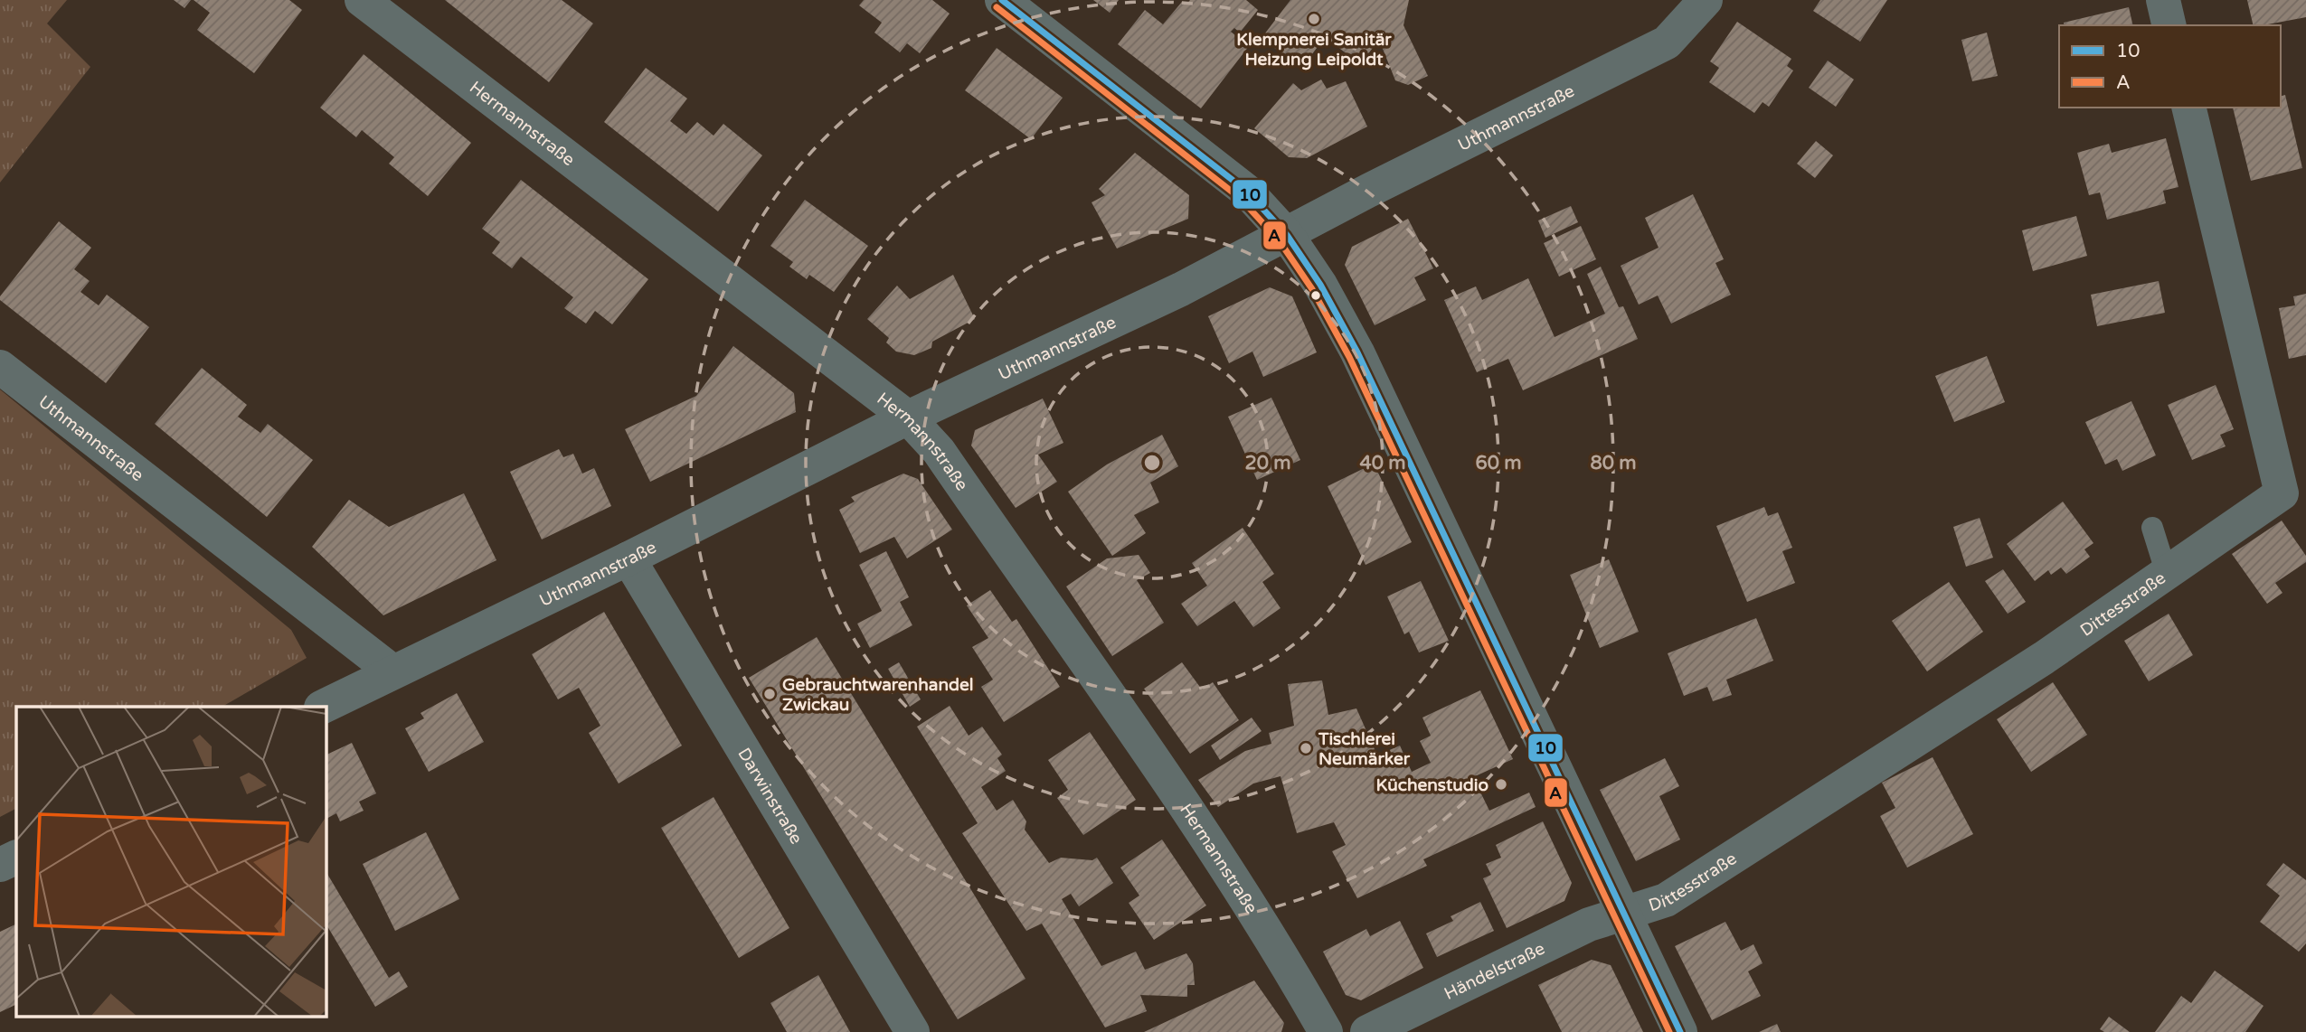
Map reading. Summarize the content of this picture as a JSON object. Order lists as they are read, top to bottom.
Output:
{
  "streets": {
    "street": [
      "Uthmannstraße",
      "Hermannstraße",
      "Dittesstraße",
      "Darwinstraße",
      "Händelstraße"
    ]
  },
  "crossings": [
    ["Uthmannstraße", "Hermannstraße"],
    ["Uthmannstraße", "Darwinstraße"],
    ["Dittesstraße", "Händelstraße"]
  ],
  "places": [
    "Klempnerei Sanitär Heizung Leipoldt",
    "Gebrauchtwarenhandel Zwickau",
    "Tischlerei Neumärker",
    "Küchenstudio"
  ],
  "lines": ["transit line 10", "transit line A"],
  "legend": ["10", "A"],
  "rings": [
    "20 m",
    "40 m",
    "60 m",
    "80 m"
  ]
}
